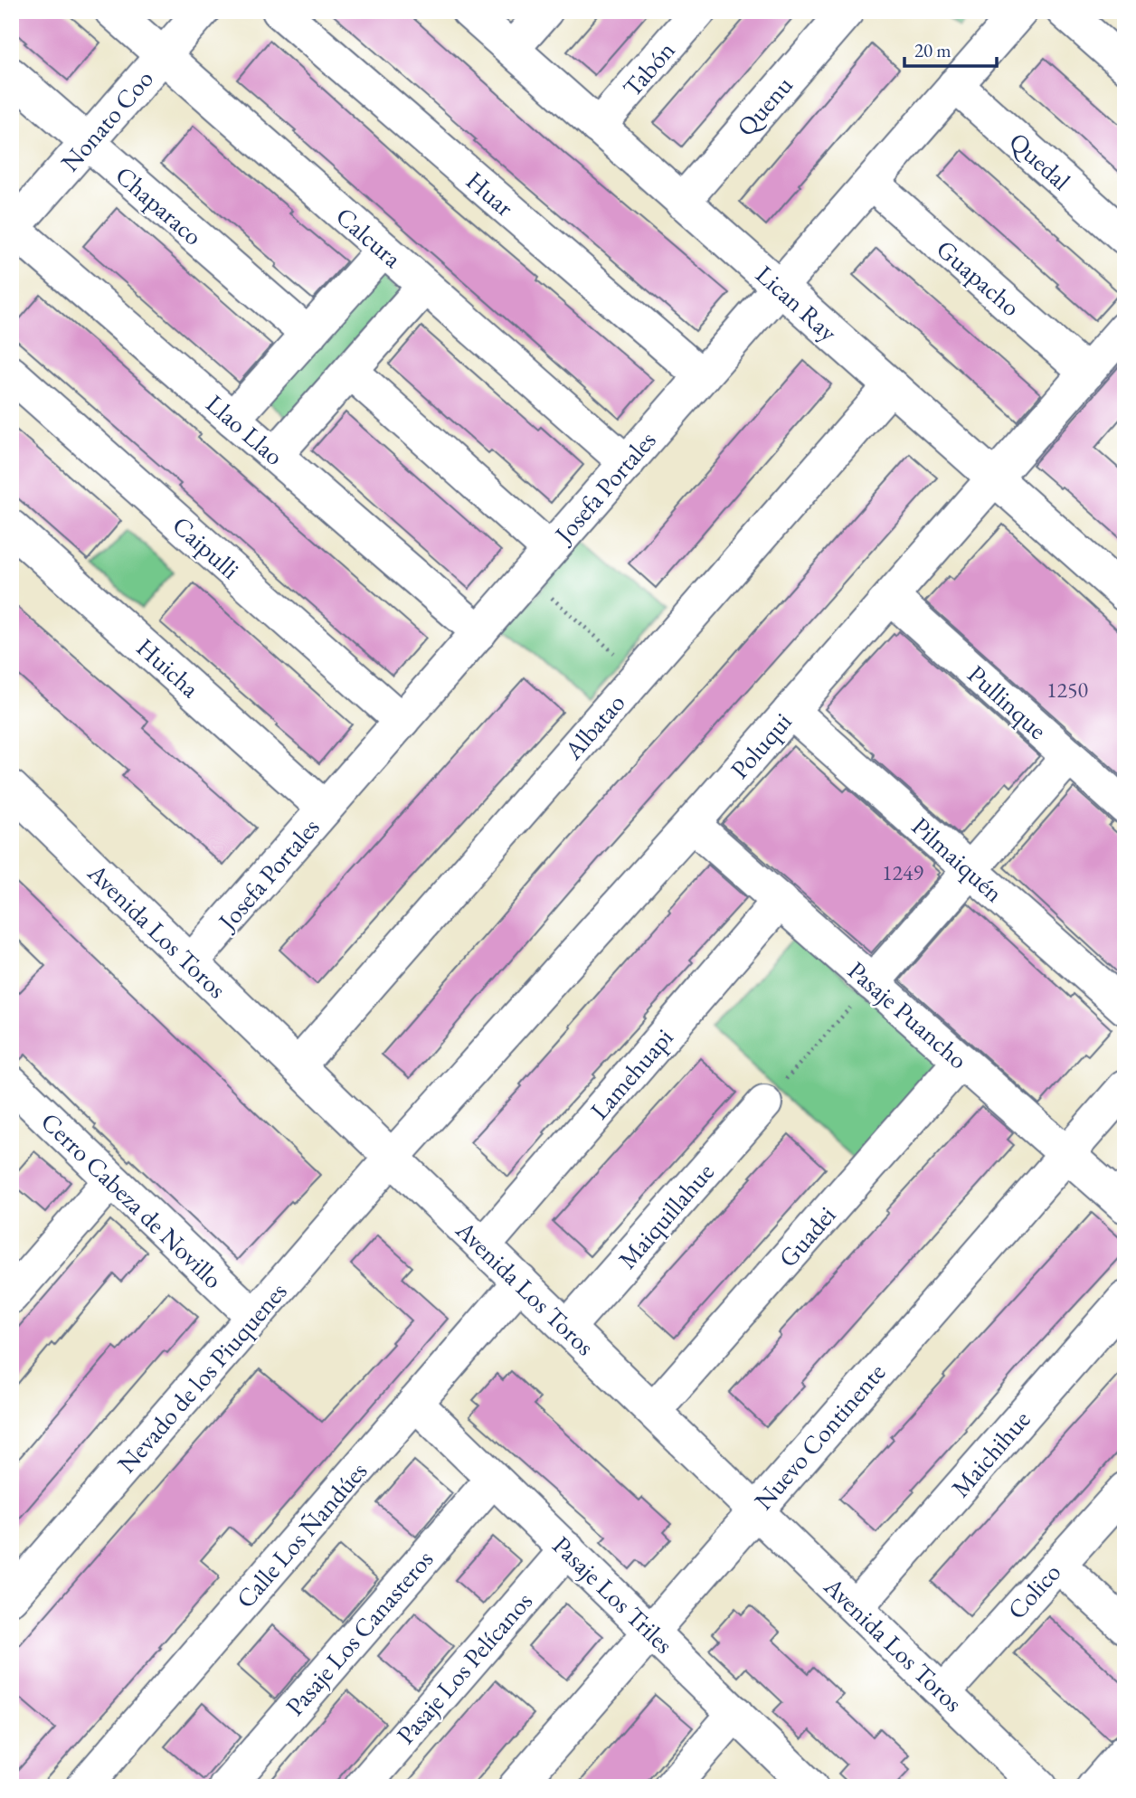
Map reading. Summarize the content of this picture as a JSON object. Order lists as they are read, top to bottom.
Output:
{
  "streets": {
    "street": [
      "Tabón",
      "Quenu",
      "Nonato Coo",
      "Quedal",
      "Huar",
      "Chaparaco",
      "Calcura",
      "Guapacho",
      "Lican Ray",
      "Llao Llao",
      "Josefa Portales",
      "Caipulli",
      "Huicha",
      "Pullinque",
      "Albatao",
      "Poluqui",
      "Pilmaiquén",
      "Avenida Los Toros",
      "Pasaje Puancho",
      "Lamehuapi",
      "Cerro Cabeza de Novillo",
      "Maiquillahue",
      "Guadei",
      "Nevado de los Piuquenes",
      "Nuevo Continente",
      "Maichihue",
      "Calle Los Ñandúes",
      "Colico",
      "Pasaje Los Triles",
      "Pasaje Los Canasteros",
      "Pasaje Los Pelícanos"
    ]
  },
  "crossings": [
    ["Tabón", "Lican Ray"],
    ["Quenu", "Lican Ray"],
    ["Nonato Coo", "Chaparaco"],
    ["Nonato Coo", "Calcura"],
    ["Nonato Coo", "Llao Llao"],
    ["Quedal", "Josefa Portales"],
    ["Huar", "Josefa Portales"],
    ["Calcura", "Josefa Portales"],
    ["Guapacho", "Josefa Portales"],
    ["Guapacho", "Poluqui"],
    ["Lican Ray", "Josefa Portales"],
    ["Lican Ray", "Albatao"],
    ["Lican Ray", "Poluqui"],
    ["Llao Llao", "Josefa Portales"],
    ["Josefa Portales", "Caipulli"],
    ["Josefa Portales", "Huicha"],
    ["Josefa Portales", "Avenida Los Toros"],
    ["Pullinque", "Poluqui"],
    ["Albatao", "Avenida Los Toros"],
    ["Poluqui", "Pilmaiquén"],
    ["Poluqui", "Avenida Los Toros"],
    ["Poluqui", "Pasaje Puancho"],
    ["Poluqui", "Nevado de los Piuquenes"],
    ["Avenida Los Toros", "Lamehuapi"],
    ["Avenida Los Toros", "Maiquillahue"],
    ["Avenida Los Toros", "Guadei"],
    ["Avenida Los Toros", "Nevado de los Piuquenes"],
    ["Avenida Los Toros", "Nuevo Continente"],
    ["Avenida Los Toros", "Maichihue"],
    ["Avenida Los Toros", "Calle Los Ñandúes"],
    ["Avenida Los Toros", "Colico"],
    ["Pasaje Puancho", "Lamehuapi"],
    ["Pasaje Puancho", "Guadei"],
    ["Pasaje Puancho", "Nuevo Continente"],
    ["Cerro Cabeza de Novillo", "Nevado de los Piuquenes"],
    ["Nuevo Continente", "Pasaje Los Triles"],
    ["Calle Los Ñandúes", "Pasaje Los Triles"],
    ["Pasaje Los Triles", "Pasaje Los Canasteros"],
    ["Pasaje Los Triles", "Pasaje Los Pelícanos"]
  ],
  "house_numbers": ["1250", "1249"],
  "scale_bar": "20 m"
}
